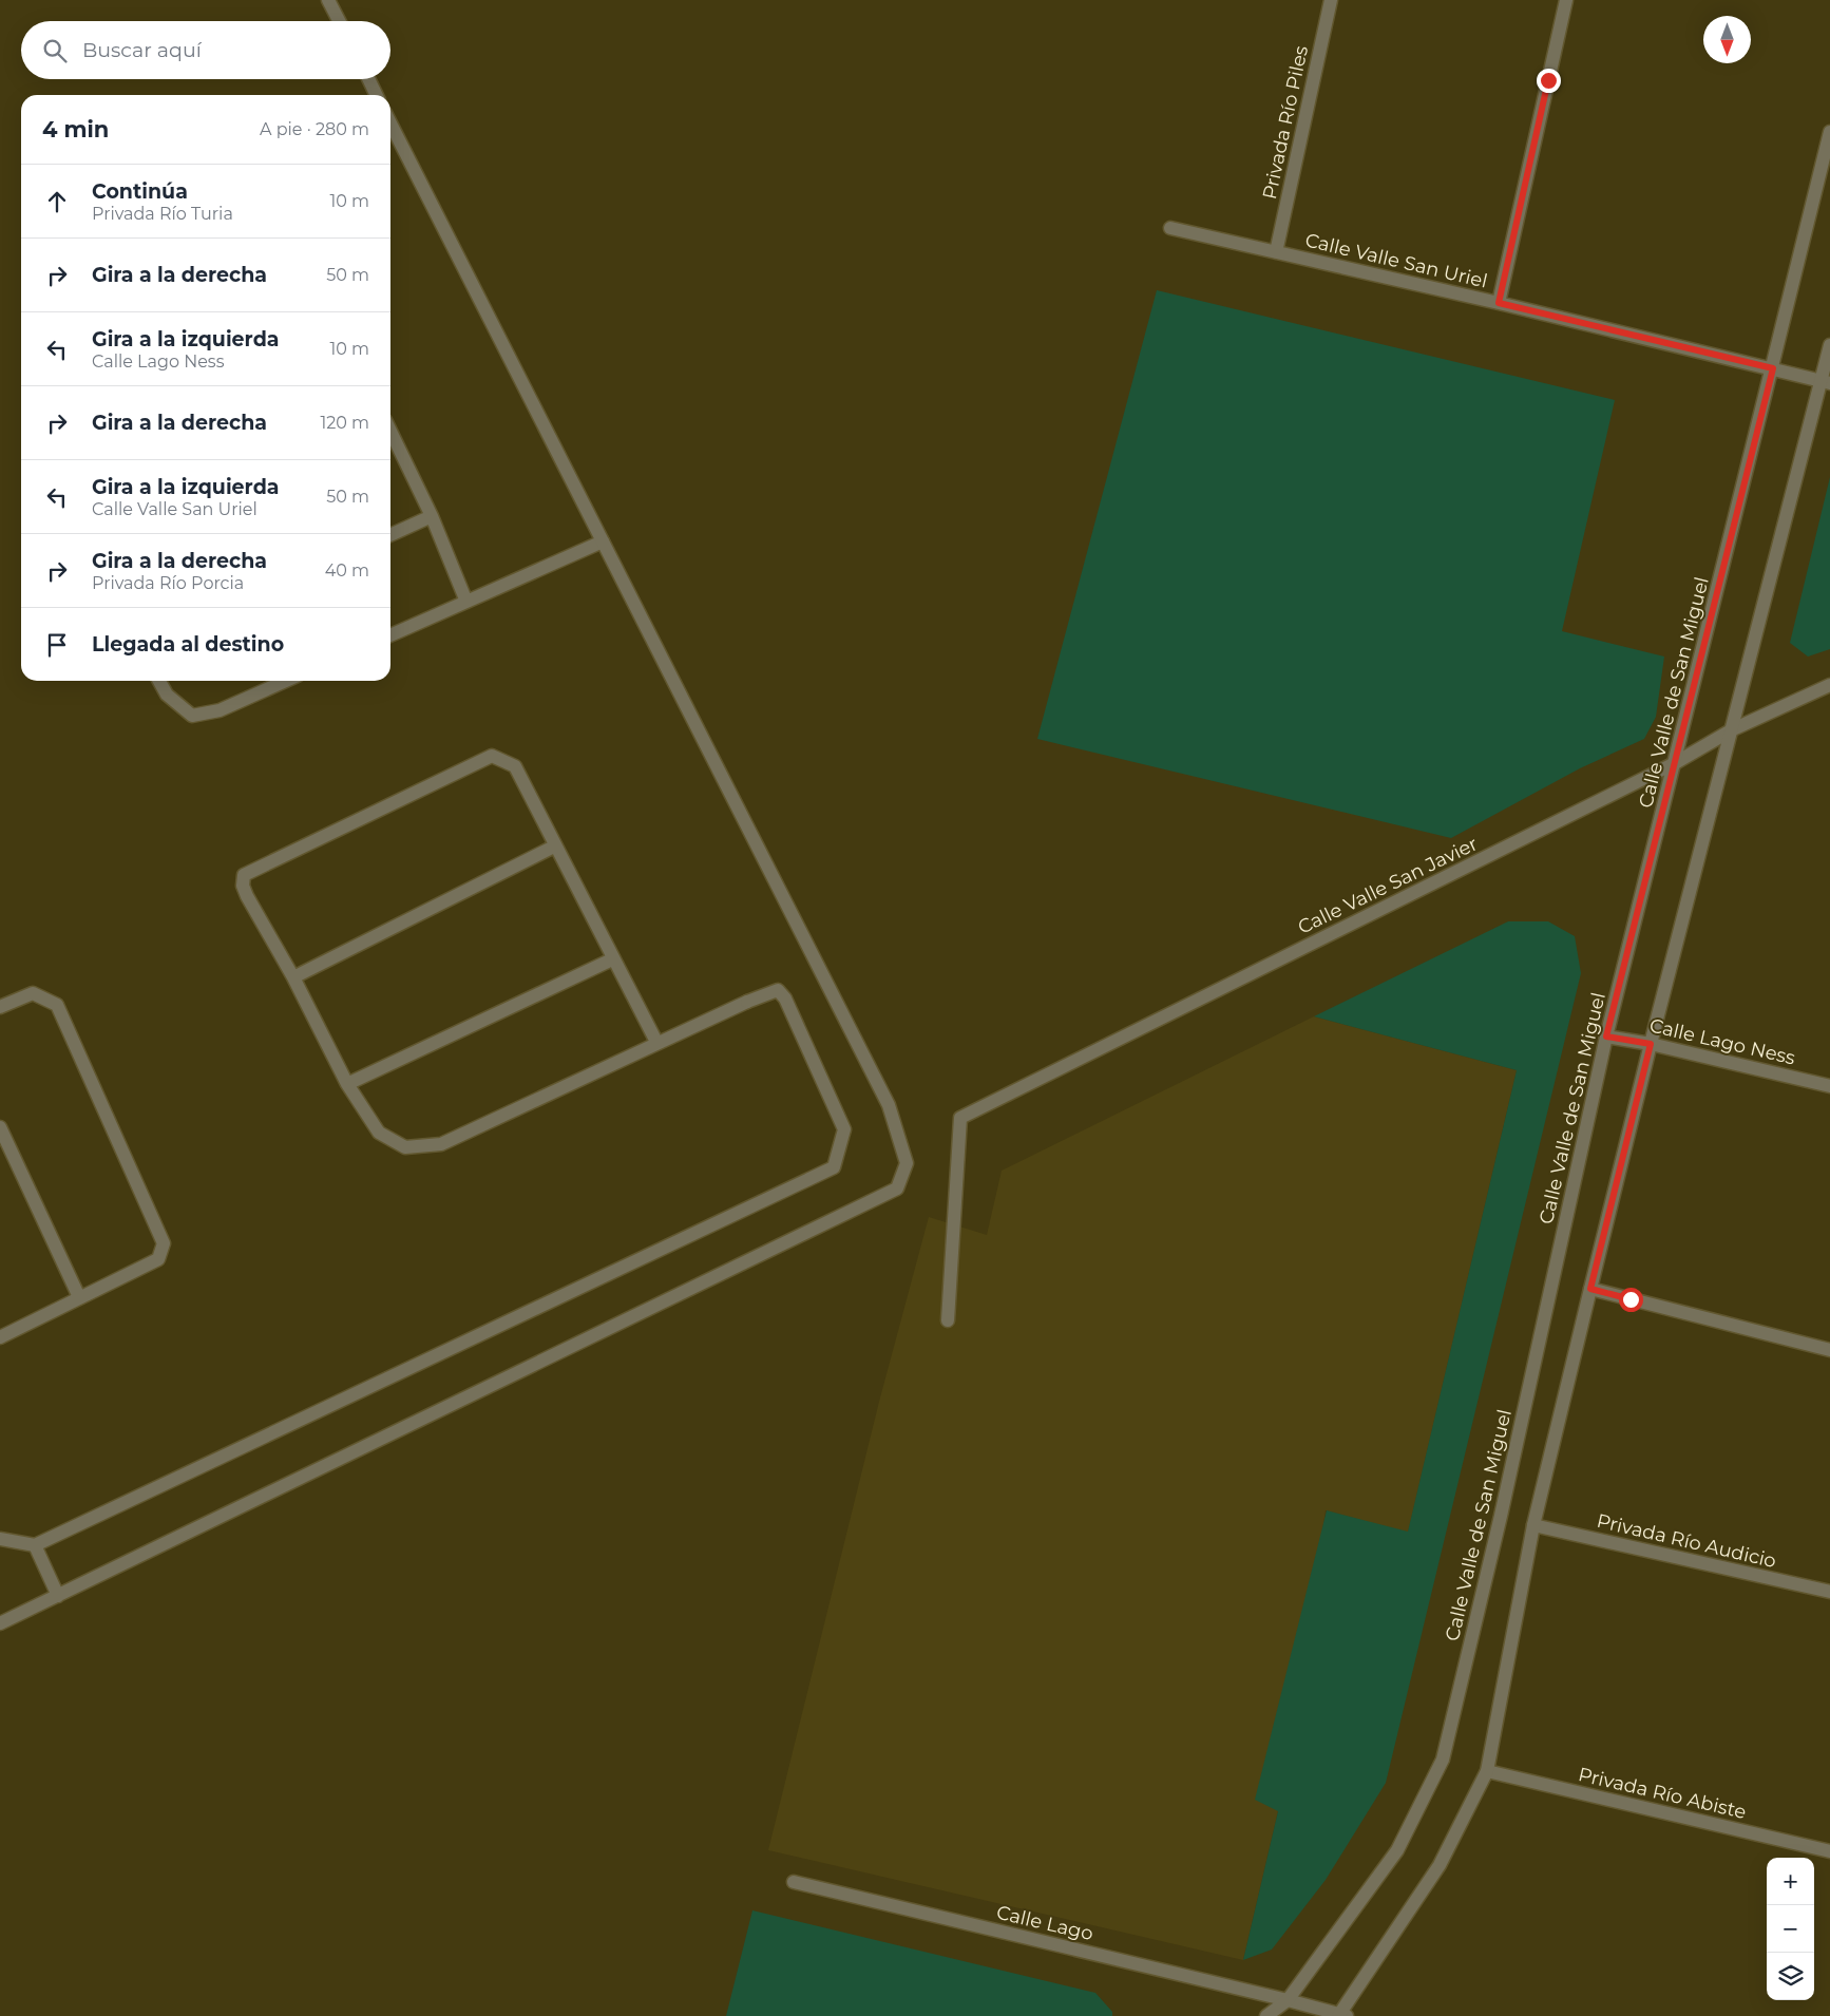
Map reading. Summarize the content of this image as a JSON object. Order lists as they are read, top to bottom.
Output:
{
  "streets": {
    "street": [
      "Privada Río Piles",
      "Calle Valle San Uriel",
      "Calle Valle de San Miguel",
      "Calle Valle San Javier",
      "Calle Lago Ness",
      "Privada Río Audicio",
      "Privada Río Abiste",
      "Calle Lago"
    ]
  },
  "crossings": [
    ["Privada Río Piles", "Calle Valle San Uriel"],
    ["Calle Valle San Uriel", "Calle Valle de San Miguel"],
    ["Calle Valle de San Miguel", "Calle Valle San Javier"],
    ["Calle Valle de San Miguel", "Calle Lago Ness"],
    ["Calle Valle de San Miguel", "Calle Lago"]
  ],
  "north": "bottom",
  "page": {
    "search": "Buscar aquí",
    "heading": ["4 min", "A pie · 280 m"],
    "list": [
      ["Continúa", "Privada Río Turia", "10 m"],
      ["Gira a la derecha", "50 m"],
      ["Gira a la izquierda", "Calle Lago Ness", "10 m"],
      ["Gira a la derecha", "120 m"],
      ["Gira a la izquierda", "Calle Valle San Uriel", "50 m"],
      ["Gira a la derecha", "Privada Río Porcia", "40 m"],
      "Llegada al destino"
    ],
    "map_buttons": ["+", "−"]
  }
}
